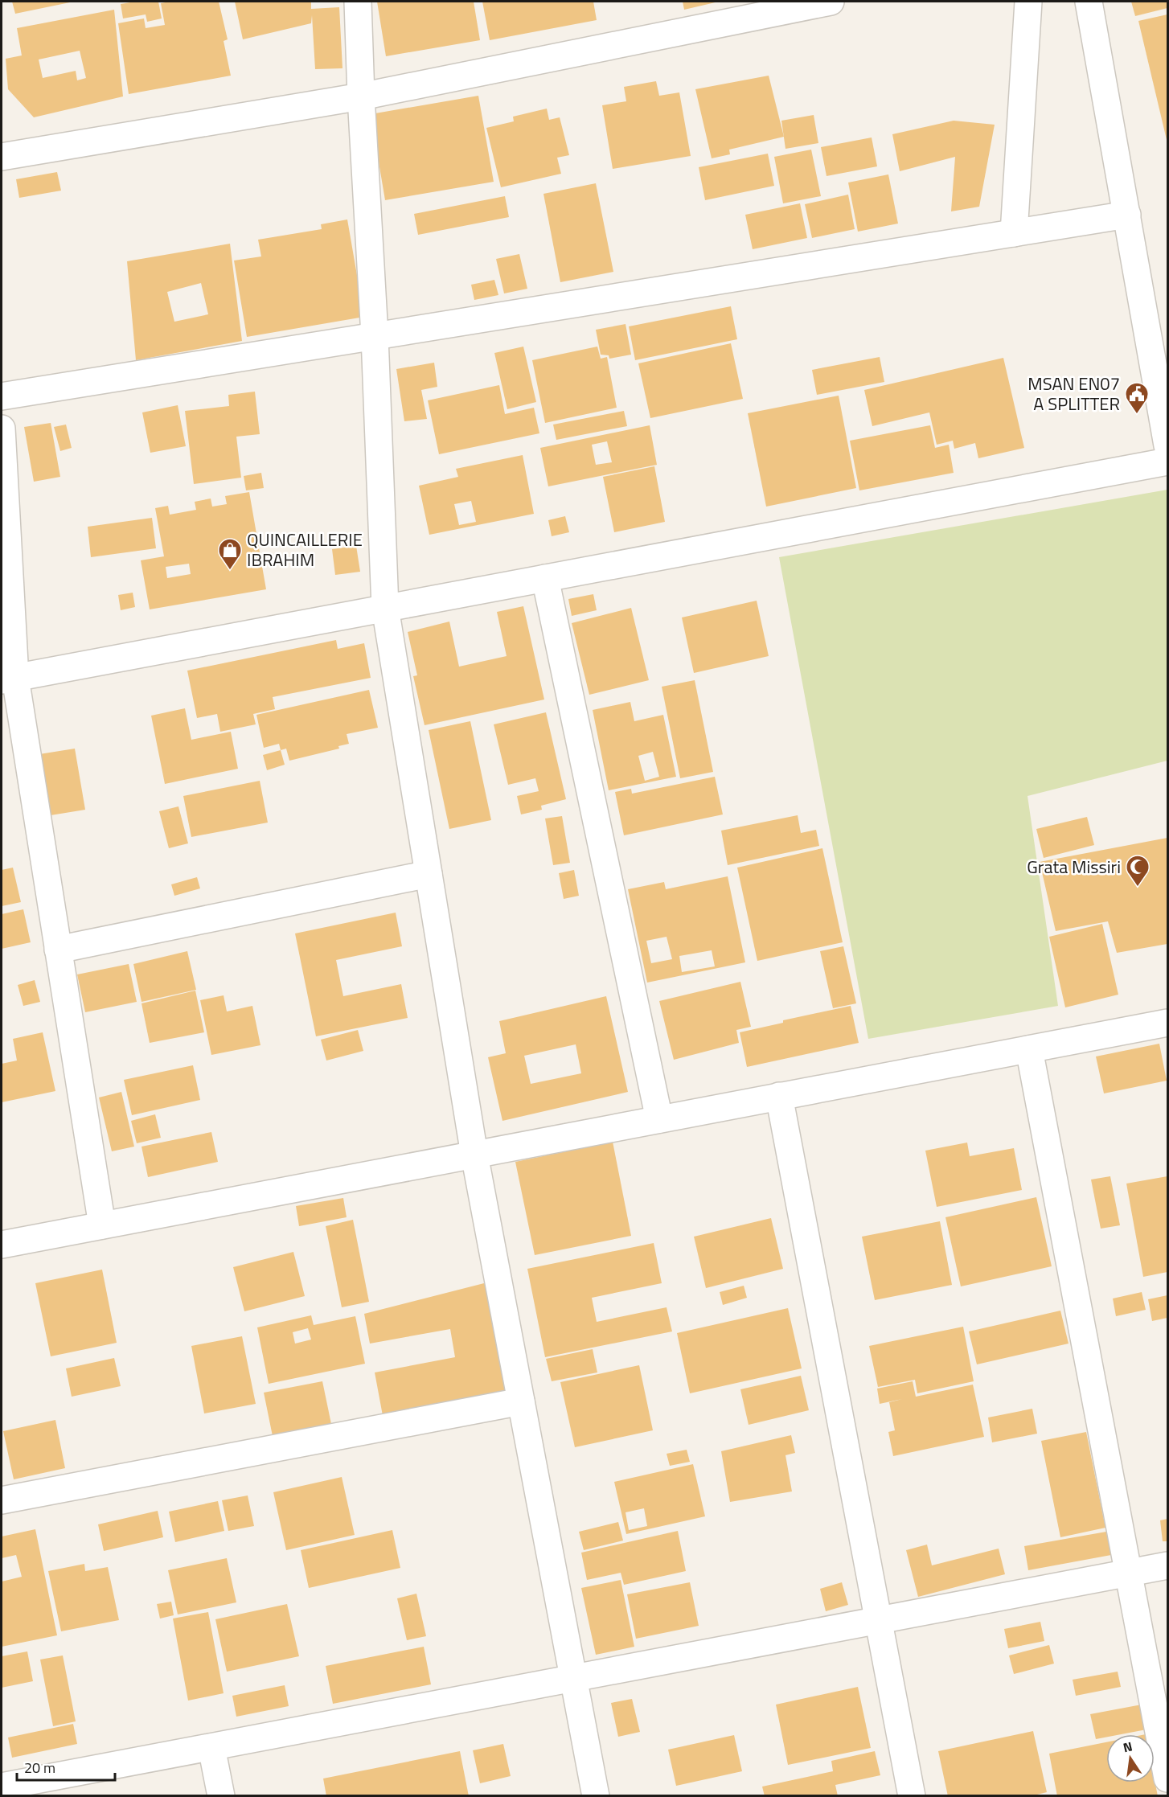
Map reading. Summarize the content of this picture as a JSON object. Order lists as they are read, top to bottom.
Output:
{
  "places": {
    "public building": ["MSAN EN07 A SPLITTER"],
    "shop": ["QUINCAILLERIE IBRAHIM"],
    "mosque": ["Grata Missiri"]
  },
  "scale_bar": "20 m",
  "north": "top"
}
